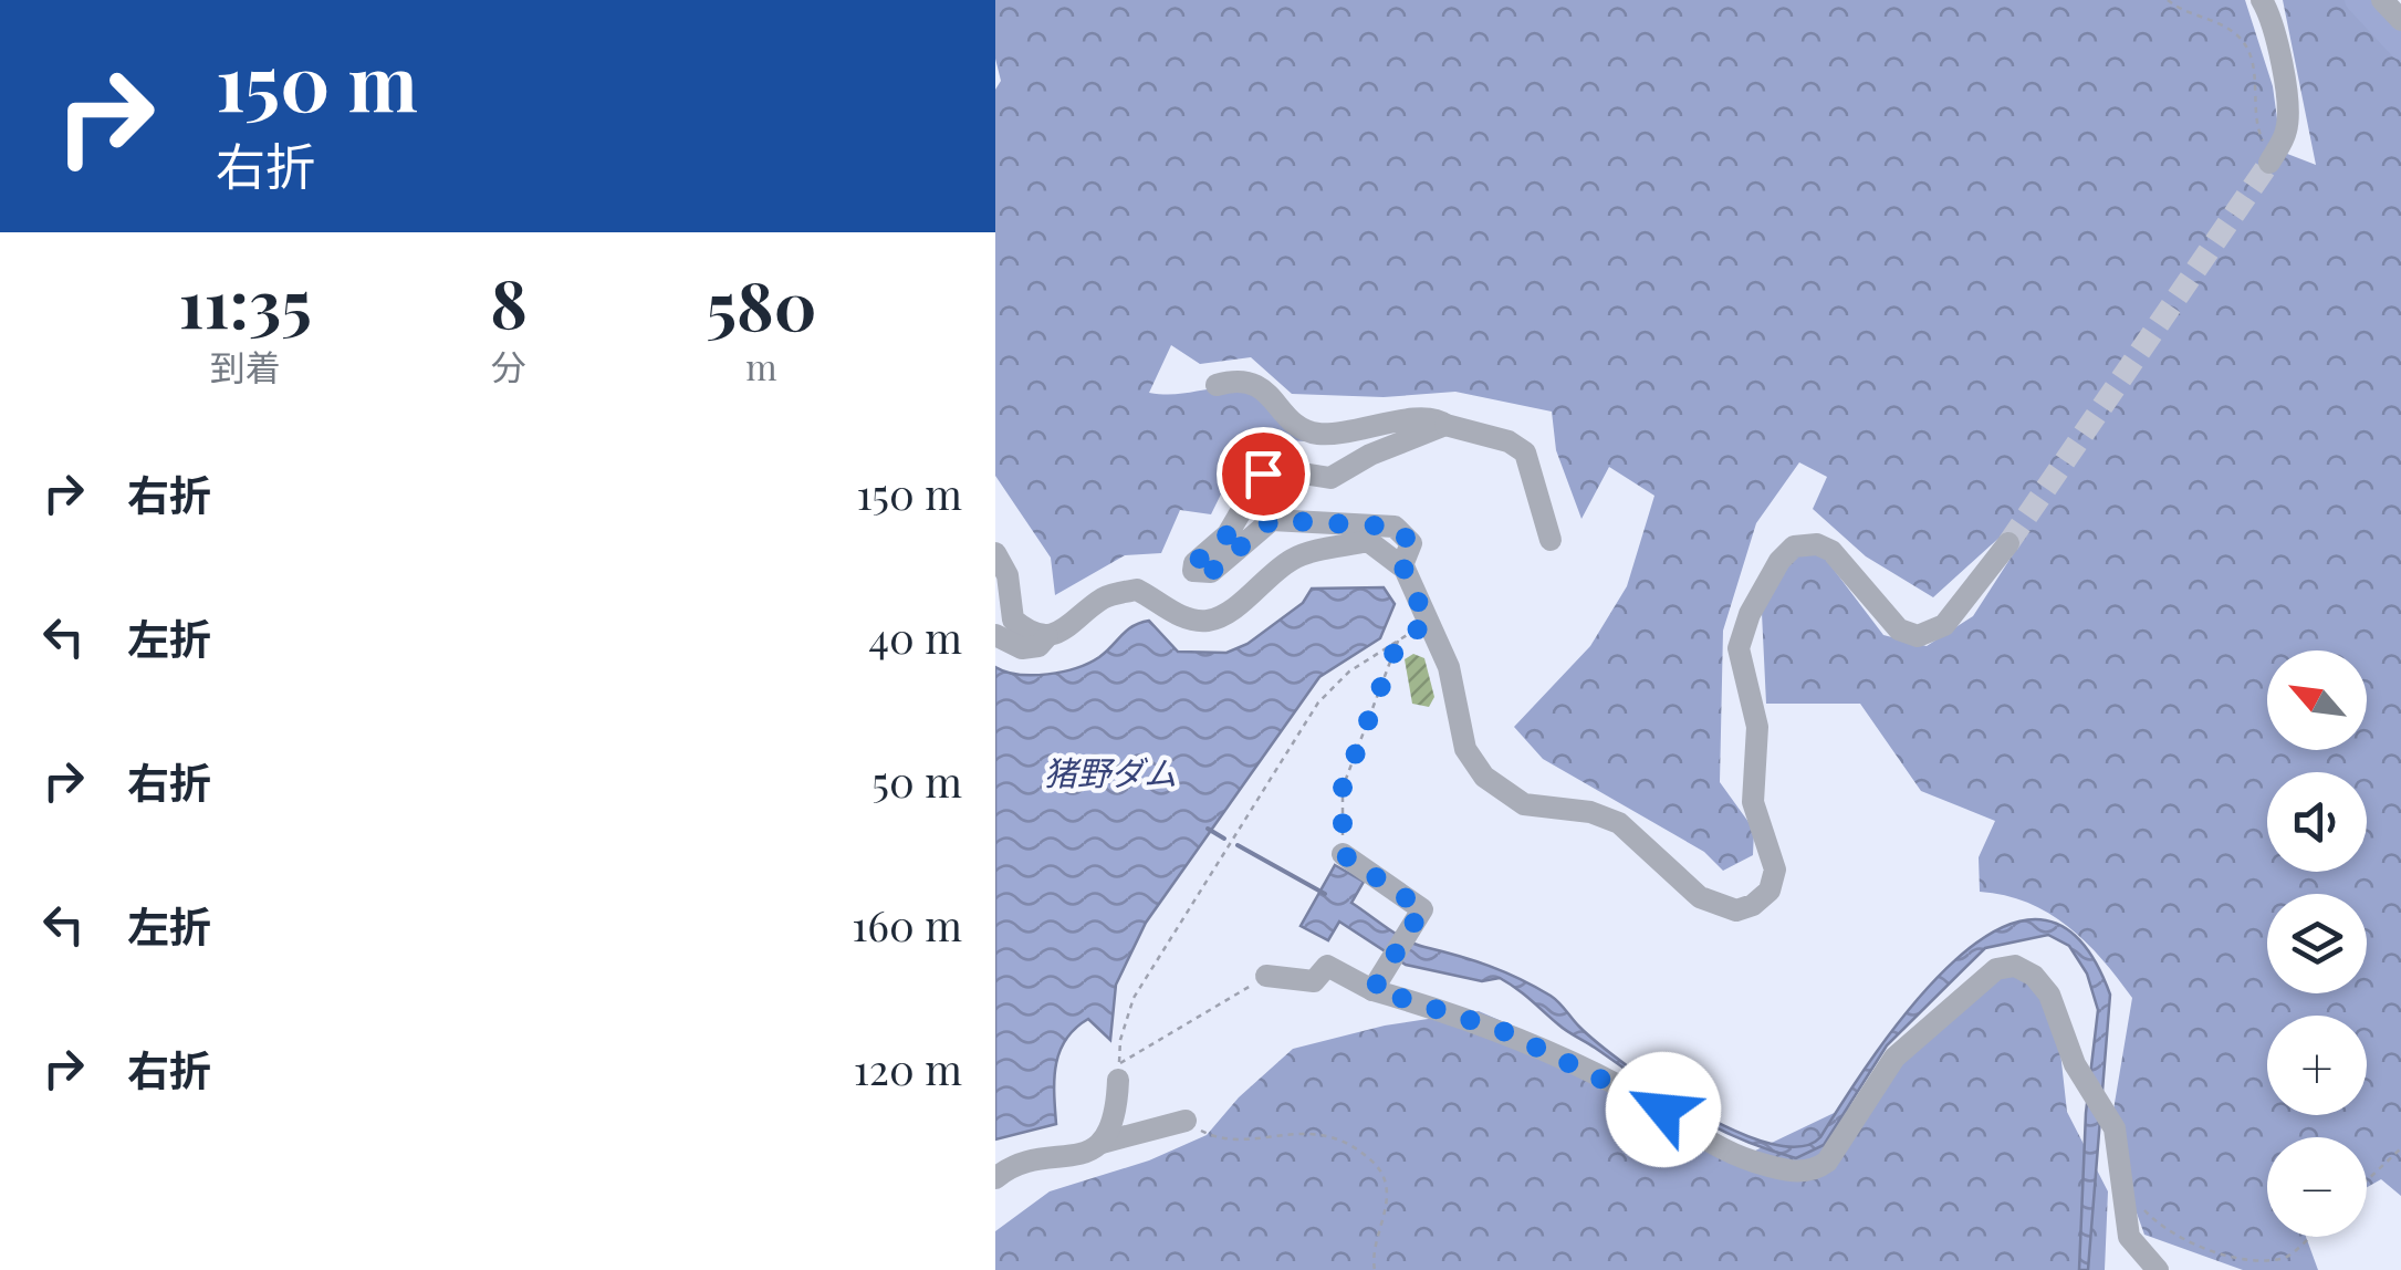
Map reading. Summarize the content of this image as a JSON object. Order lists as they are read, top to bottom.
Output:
{
  "water": ["猪野ダム"],
  "north": "top left",
  "page": {
    "turn": ["150 m", "右折"],
    "eta": [
      "11:35",
      "到着",
      "8",
      "分",
      "580",
      "m"
    ],
    "list": [
      {
        "name": "右折",
        "value": "150 m"
      },
      {
        "name": "左折",
        "value": "40 m"
      },
      {
        "name": "右折",
        "value": "50 m"
      },
      {
        "name": "左折",
        "value": "160 m"
      },
      {
        "name": "右折",
        "value": "120 m"
      }
    ],
    "map_buttons": ["+", "−"]
  }
}
